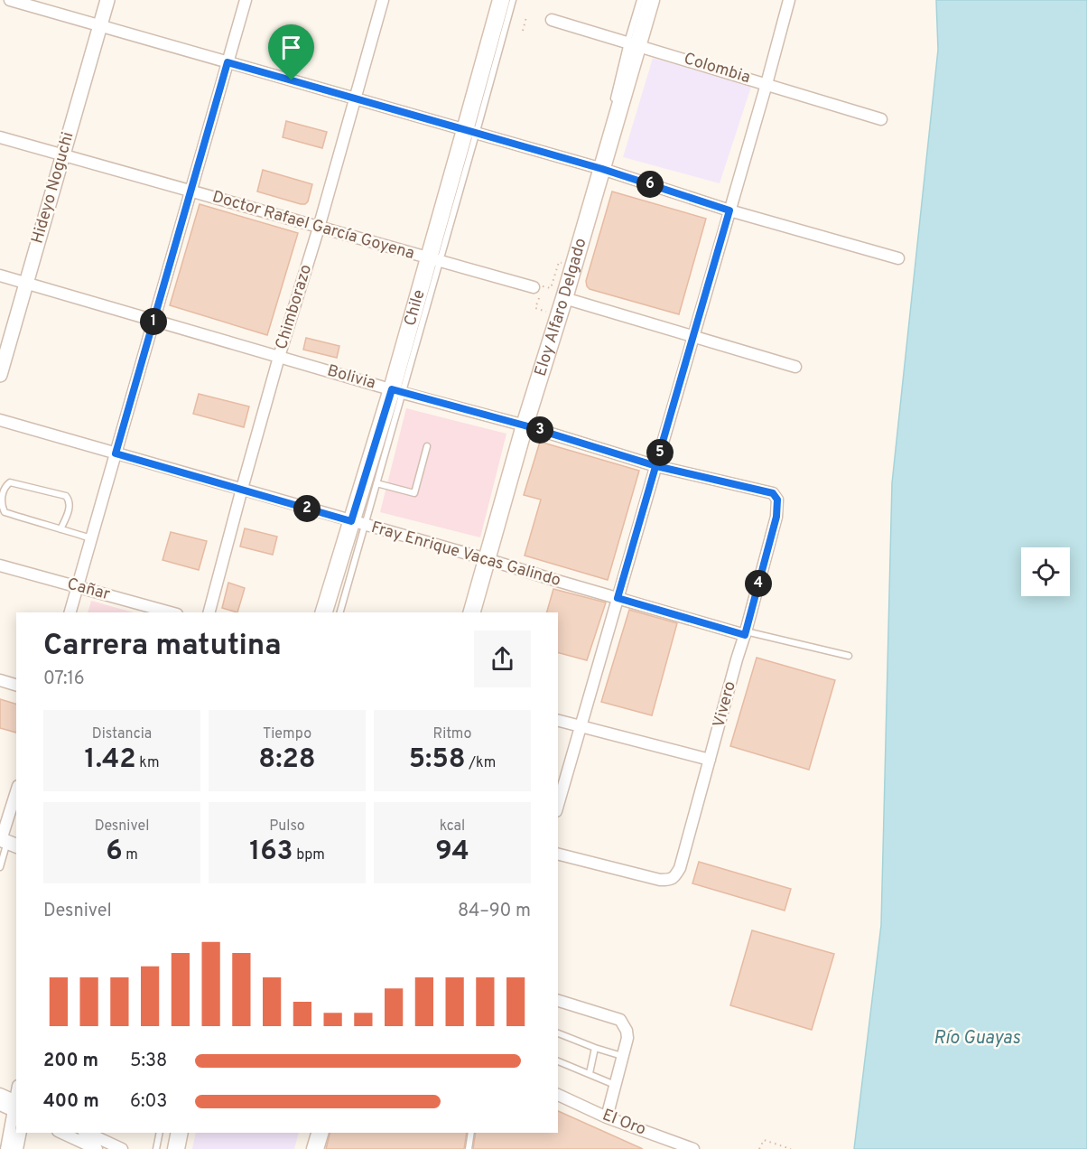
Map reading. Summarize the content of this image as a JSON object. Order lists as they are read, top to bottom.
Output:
{
  "streets": {
    "main road": ["Eloy Alfaro Delgado", "Chile"],
    "street": [
      "Colombia",
      "Hideyo Noguchi",
      "Doctor Rafael García Goyena",
      "Chimborazo",
      "Bolivia",
      "Fray Enrique Vacas Galindo",
      "Cañar",
      "Vivero",
      "El Oro"
    ]
  },
  "crossings": [
    ["Colombia", "Eloy Alfaro Delgado"],
    ["Hideyo Noguchi", "Doctor Rafael García Goyena"],
    ["Hideyo Noguchi", "Bolivia"],
    ["Doctor Rafael García Goyena", "Chimborazo"],
    ["Doctor Rafael García Goyena", "Chile"],
    ["Chimborazo", "Bolivia"],
    ["Chimborazo", "Fray Enrique Vacas Galindo"],
    ["Eloy Alfaro Delgado", "Bolivia"],
    ["Eloy Alfaro Delgado", "Fray Enrique Vacas Galindo"],
    ["Chile", "Bolivia"],
    ["Chile", "Fray Enrique Vacas Galindo"],
    ["Bolivia", "Vivero"],
    ["Fray Enrique Vacas Galindo", "Vivero"]
  ],
  "water": ["Río Guayas"],
  "page": {
    "pins": [
      "6",
      "1",
      "3",
      "5",
      "2",
      "4"
    ],
    "heading": ["Carrera matutina", "07:16"],
    "stats": [
      ["Distancia", "1.42 km"],
      ["Tiempo", "8:28"],
      ["Ritmo", "5:58 /km"],
      ["Desnivel", "6 m"],
      ["Pulso", "163 bpm"],
      ["kcal", "94"]
    ],
    "chart": ["Desnivel", "84–90 m"],
    "list": [
      {
        "name": "200 m",
        "note": "5:38"
      },
      {
        "name": "400 m",
        "note": "6:03"
      }
    ]
  }
}
